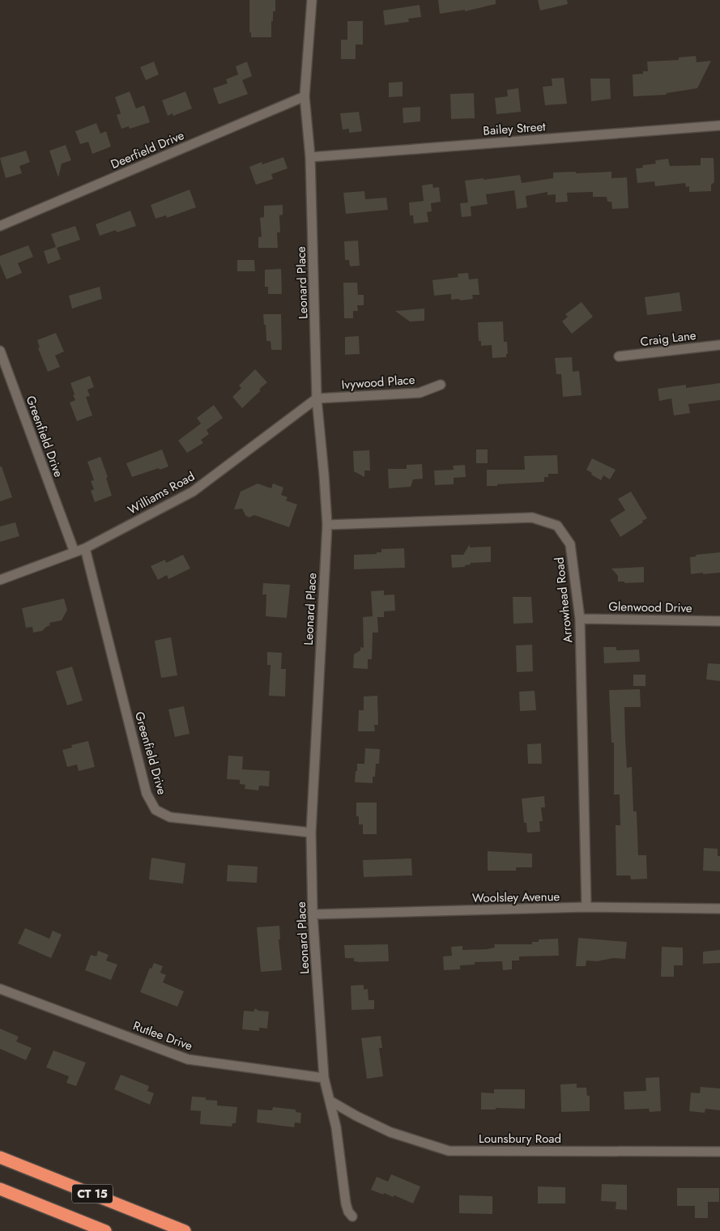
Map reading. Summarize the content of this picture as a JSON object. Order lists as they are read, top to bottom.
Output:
{
  "streets": {
    "highway": ["CT 15"],
    "street": [
      "Bailey Street",
      "Deerfield Drive",
      "Leonard Place",
      "Craig Lane",
      "Ivywood Place",
      "Greenfield Drive",
      "Williams Road",
      "Arrowhead Road",
      "Glenwood Drive",
      "Woolsley Avenue",
      "Rutlee Drive",
      "Lounsbury Road"
    ]
  },
  "crossings": [
    ["Bailey Street", "Leonard Place"],
    ["Deerfield Drive", "Leonard Place"],
    ["Leonard Place", "Ivywood Place"],
    ["Leonard Place", "Greenfield Drive"],
    ["Leonard Place", "Williams Road"],
    ["Leonard Place", "Arrowhead Road"],
    ["Leonard Place", "Woolsley Avenue"],
    ["Leonard Place", "Rutlee Drive"],
    ["Leonard Place", "Lounsbury Road"],
    ["Ivywood Place", "Williams Road"],
    ["Greenfield Drive", "Williams Road"],
    ["Arrowhead Road", "Glenwood Drive"],
    ["Arrowhead Road", "Woolsley Avenue"]
  ]
}
